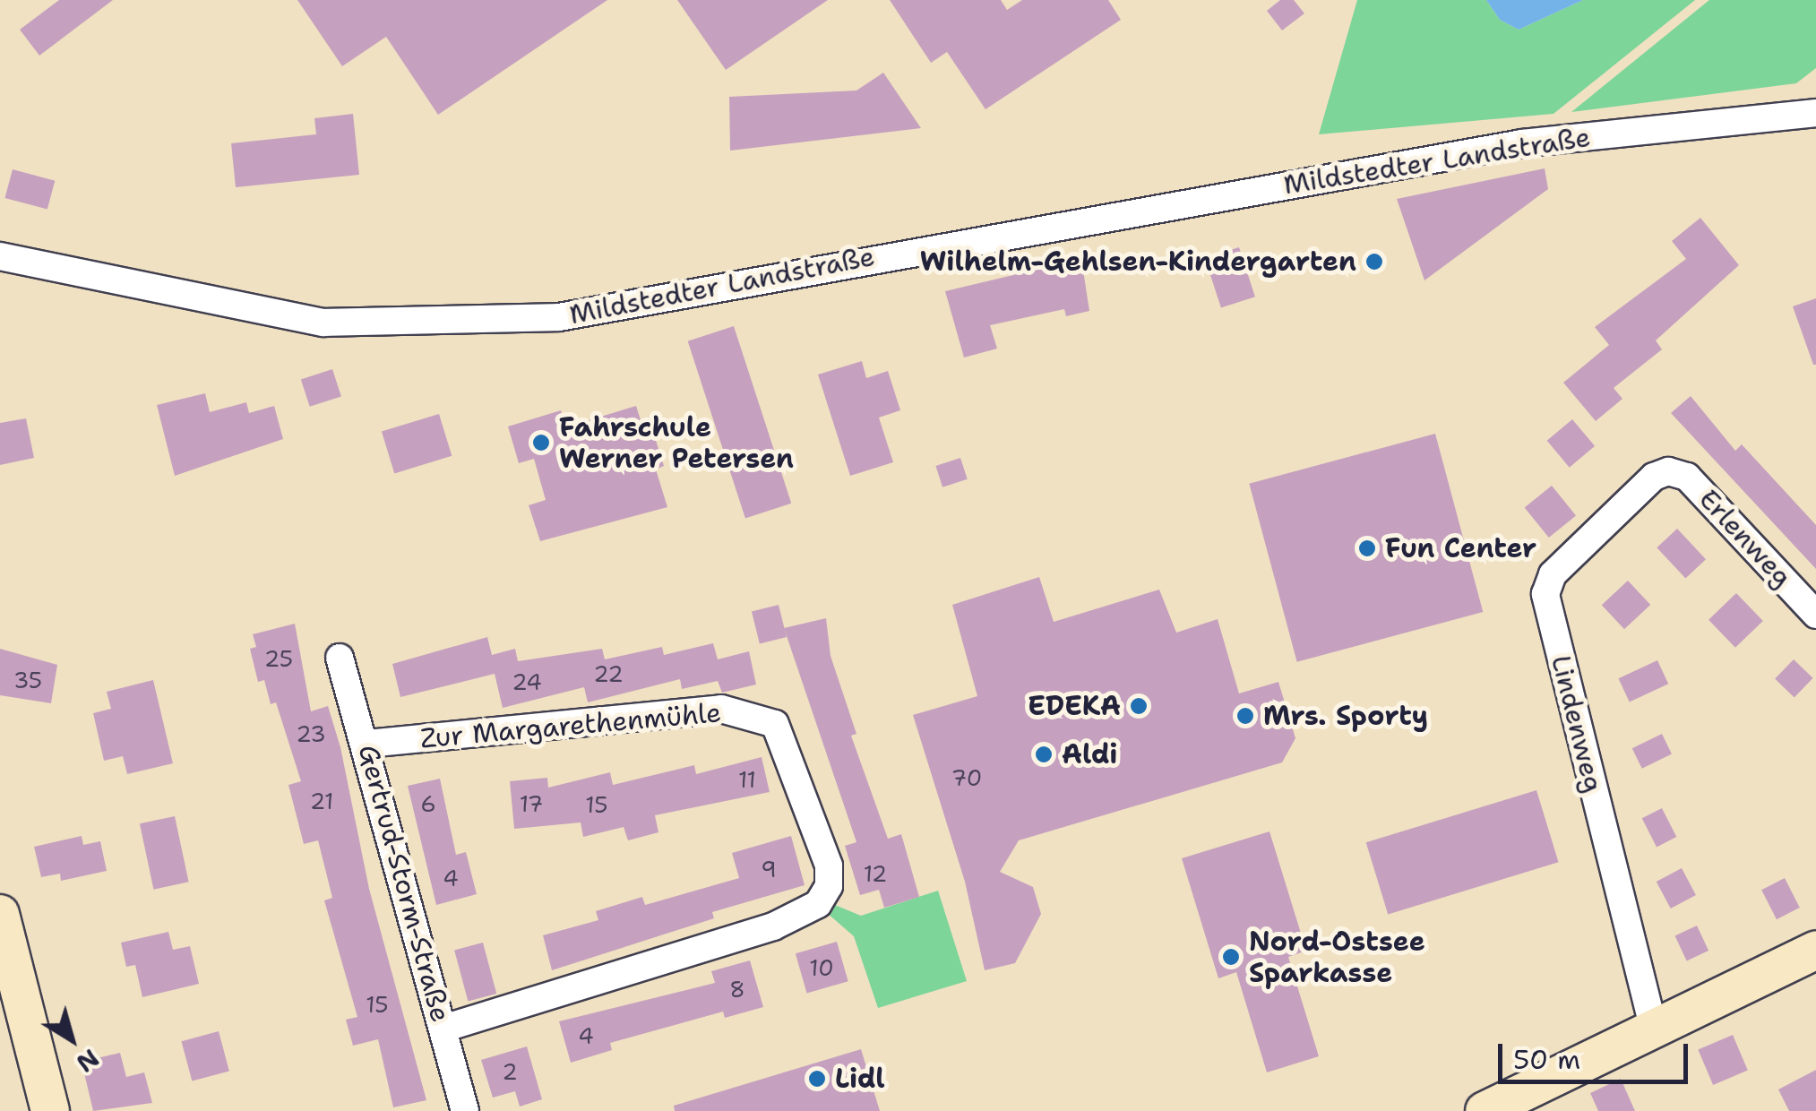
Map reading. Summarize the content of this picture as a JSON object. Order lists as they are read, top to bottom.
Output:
{
  "streets": {
    "street": [
      "Mildstedter Landstraße",
      "Erlenweg",
      "Lindenweg",
      "Zur Margarethenmühle",
      "Gertrud-Storm-Straße"
    ]
  },
  "crossings": [
    ["Erlenweg", "Lindenweg"],
    ["Zur Margarethenmühle", "Gertrud-Storm-Straße"]
  ],
  "places": [
    "Wilhelm-Gehlsen-Kindergarten",
    "Fahrschule Werner Petersen",
    "Fun Center",
    "EDEKA",
    "Mrs. Sporty",
    "Aldi",
    "Nord-Ostsee Sparkasse",
    "Lidl"
  ],
  "house_numbers": [
    "25",
    "22",
    "35",
    "24",
    "23",
    "70",
    "11",
    "21",
    "6",
    "17",
    "15",
    "9",
    "12",
    "4",
    "10",
    "8",
    "15",
    "4",
    "2"
  ],
  "scale_bar": "50 m",
  "north": "bottom right"
}
